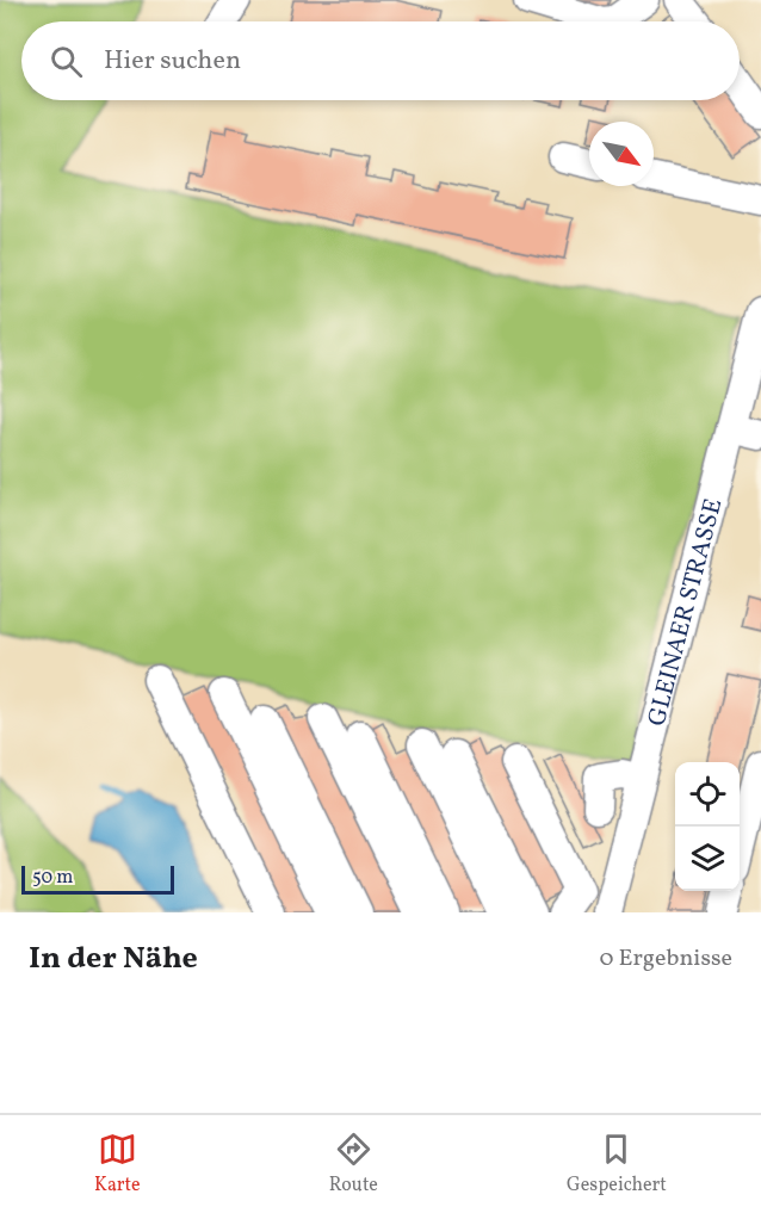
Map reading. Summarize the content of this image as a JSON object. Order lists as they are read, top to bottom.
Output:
{
  "streets": {
    "street": ["GLEINAER STRASSE"]
  },
  "scale_bar": "50 m",
  "north": "bottom right",
  "page": {
    "search": "Hier suchen",
    "scale": "50 m",
    "heading": ["In der Nähe", "0 Ergebnisse"],
    "nav": ["Karte", "Route", "Gespeichert"]
  }
}
